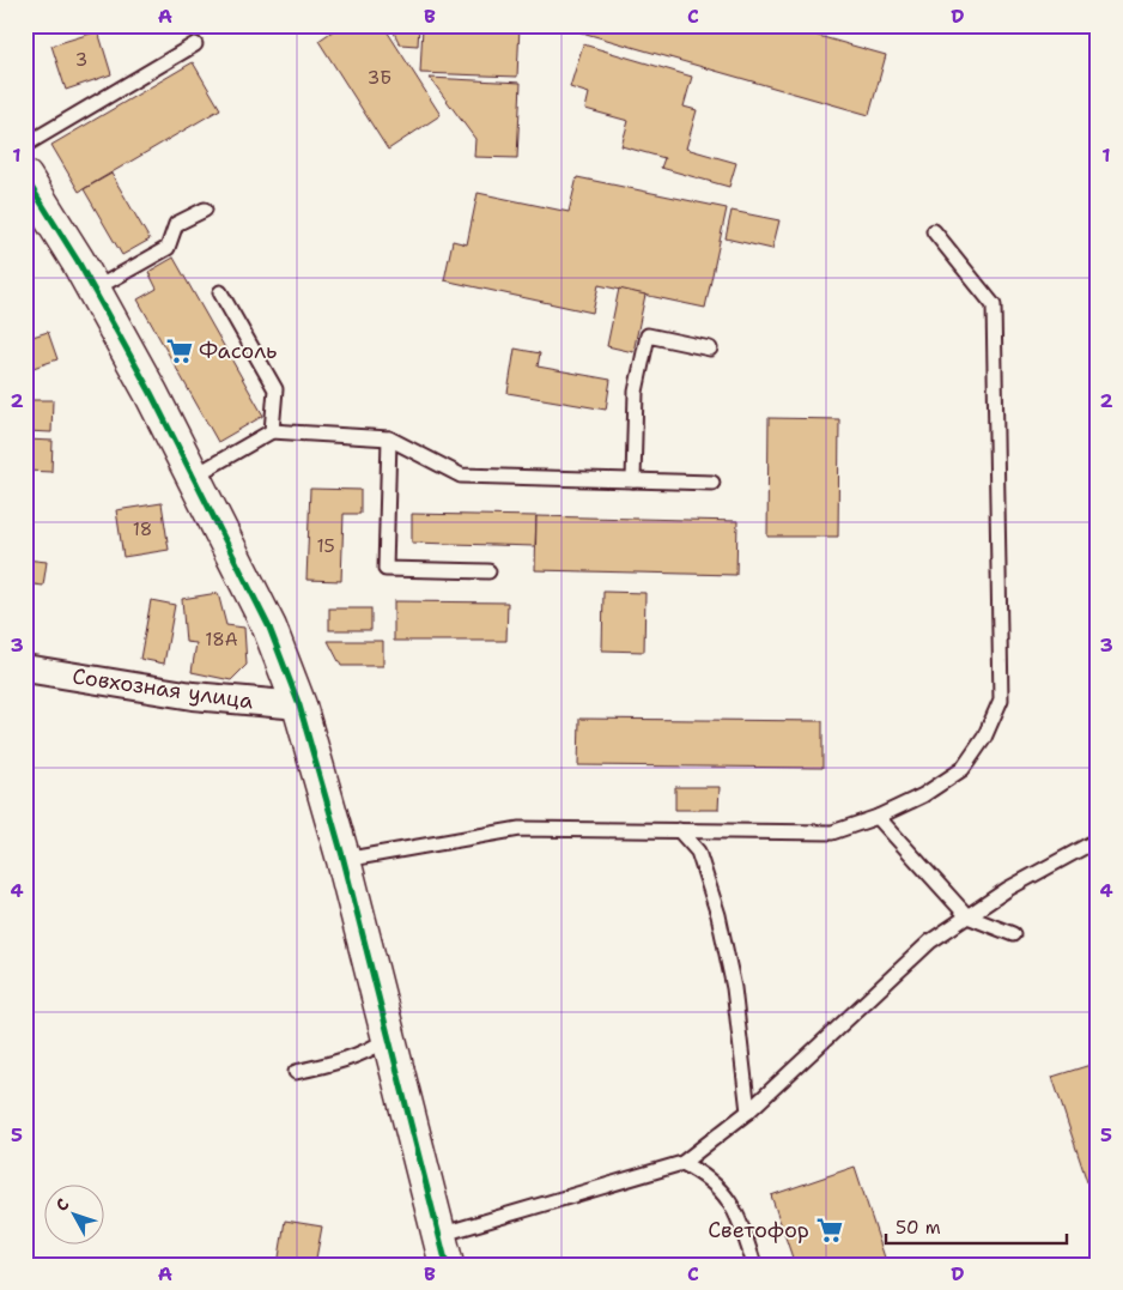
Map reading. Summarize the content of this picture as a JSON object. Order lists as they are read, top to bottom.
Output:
{
  "streets": {
    "street": ["Совхозная улица"]
  },
  "places": {
    "supermarket": ["Фасоль", "Светофор"]
  },
  "house_numbers": [
    "3",
    "3Б",
    "18",
    "15",
    "18А"
  ],
  "scale_bar": "50 m",
  "north": "top left",
  "grid": {
    "columns": [
      "A",
      "B",
      "C",
      "D"
    ],
    "rows": [
      "1",
      "2",
      "3",
      "4",
      "5"
    ]
  }
}
